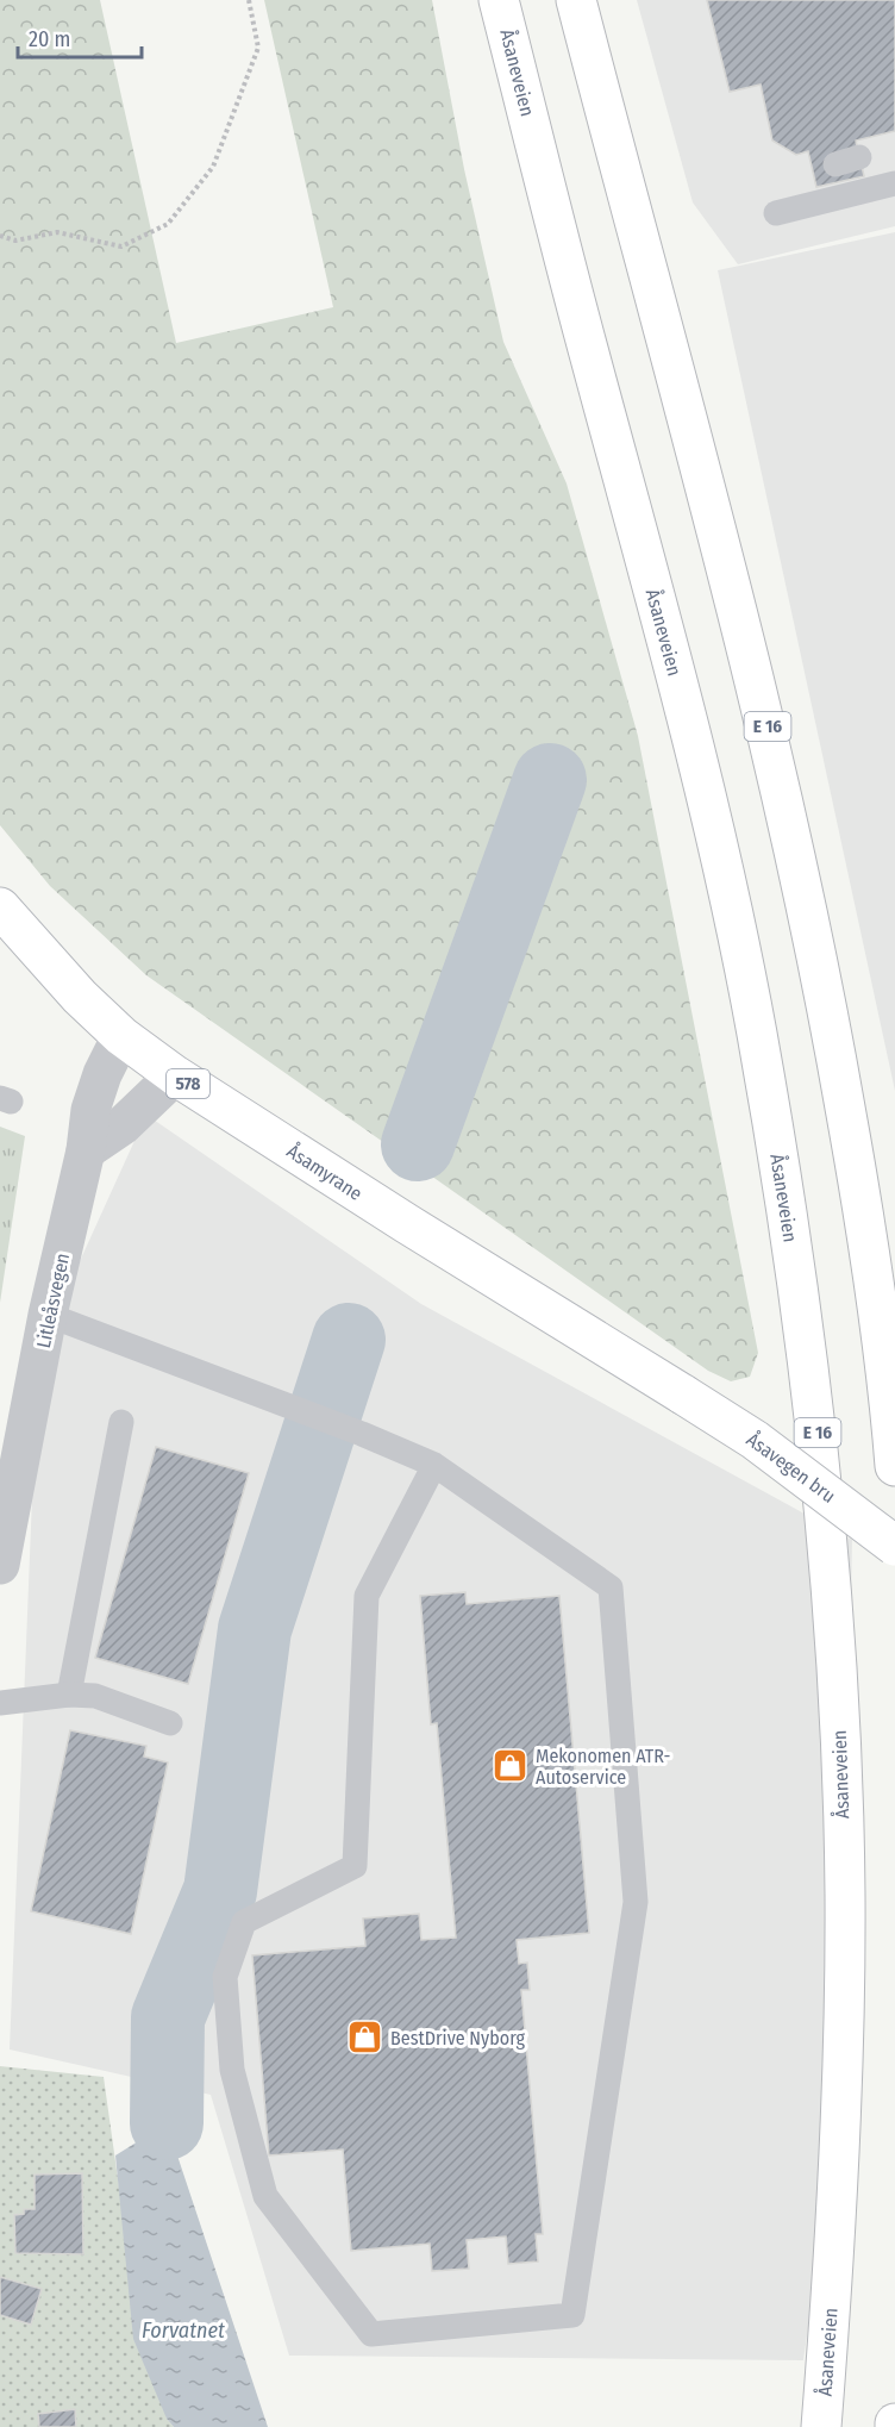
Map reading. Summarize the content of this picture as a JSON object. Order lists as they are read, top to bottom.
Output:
{
  "streets": {
    "main road": [
      "Åsaneveien",
      "E 16",
      "578",
      "Åsamyrane",
      "Åsavegen bru"
    ],
    "street": ["Litleåsvegen"]
  },
  "crossings": [
    ["Åsamyrane", "Litleåsvegen"],
    ["Åsamyrane", "Åsavegen bru"]
  ],
  "water": ["Forvatnet"],
  "places": {
    "shop": ["Mekonomen ATR- Autoservice", "BestDrive Nyborg"]
  },
  "scale_bar": "20 m"
}
